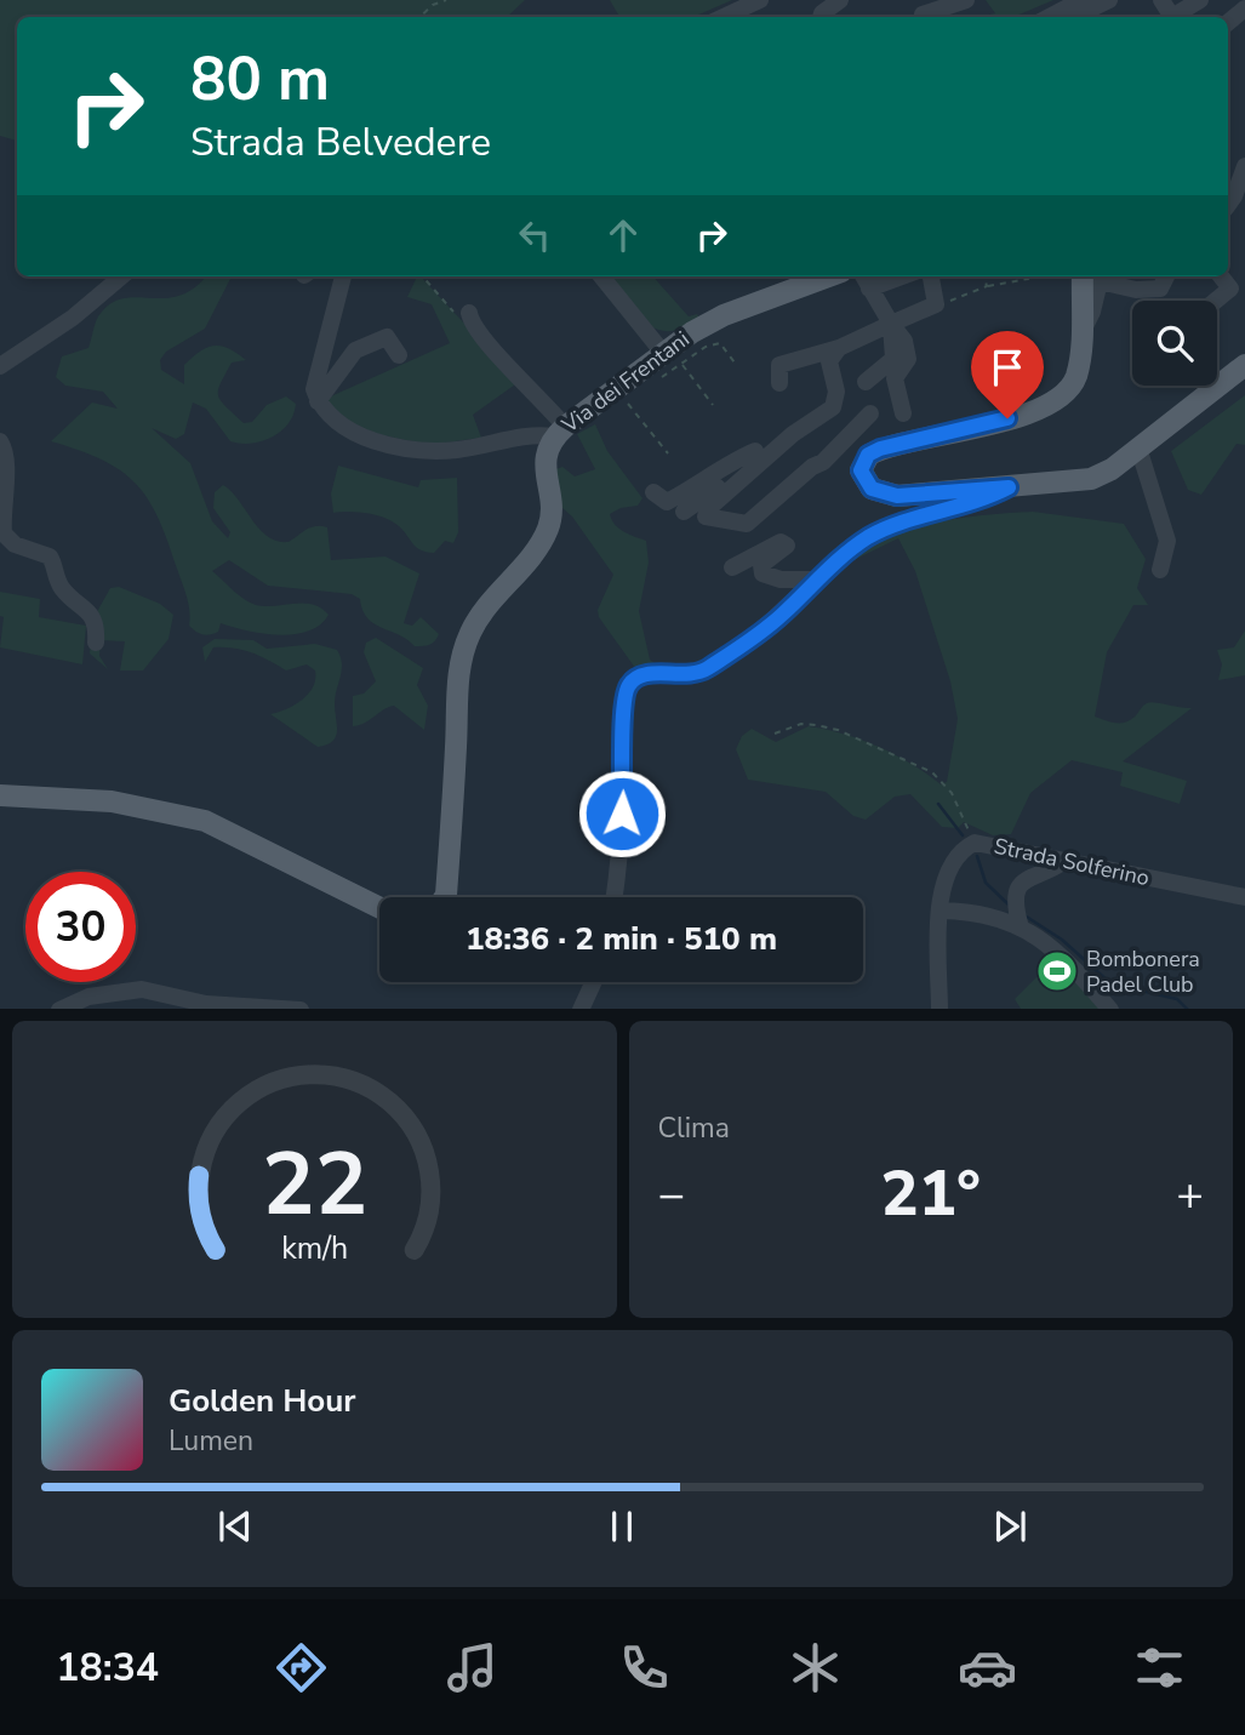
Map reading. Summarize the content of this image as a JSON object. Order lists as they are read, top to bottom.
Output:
{
  "streets": {
    "main road": ["Via dei Frentani"],
    "street": ["Strada Solferino"]
  },
  "places": {
    "sports": ["Bombonera Padel Club"]
  },
  "page": {
    "turn": ["80 m", "Strada Belvedere"],
    "limit": "30",
    "trip": "18:36 · 2 min · 510 m",
    "tile": "Clima",
    "heat": ["−", "21°", "+"],
    "song": ["Golden Hour", "Lumen"],
    "tabs": "18:34",
    "gauge": ["22", "km/h"]
  }
}
